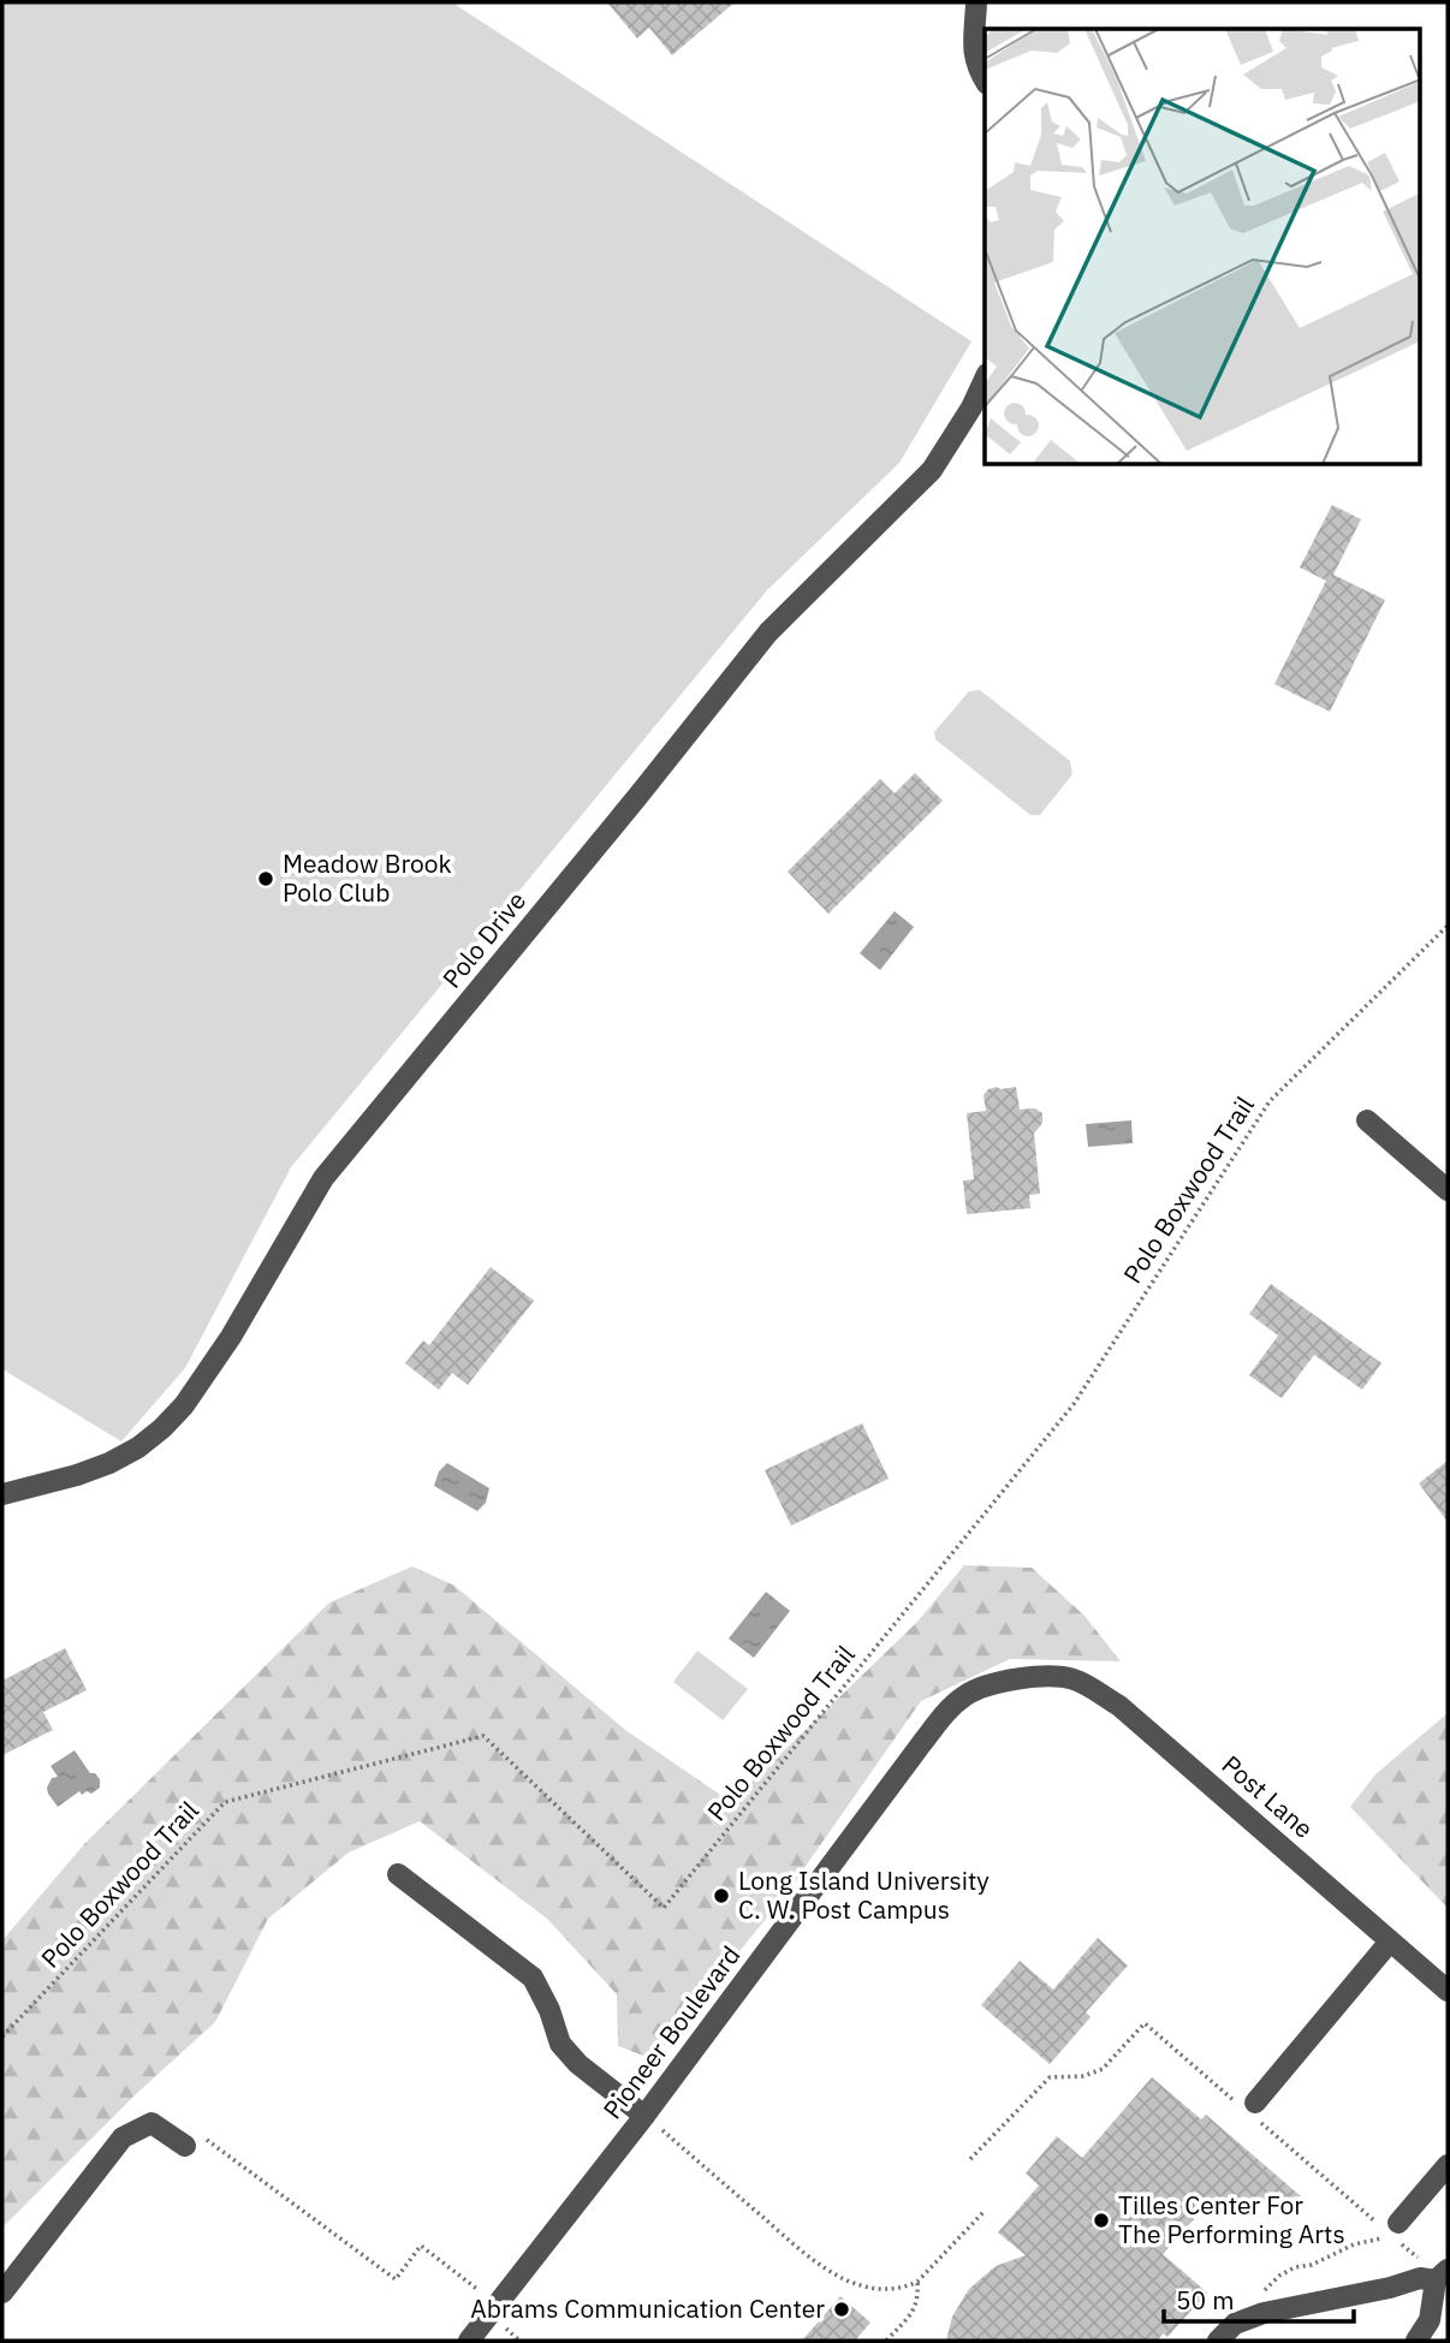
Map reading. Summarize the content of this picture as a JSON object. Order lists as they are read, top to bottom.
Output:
{
  "streets": {
    "street": ["Polo Drive", "Post Lane", "Pioneer Boulevard"],
    "path": ["Polo Boxwood Trail"]
  },
  "crossings": [
    ["Post Lane", "Pioneer Boulevard"]
  ],
  "places": [
    "Meadow Brook Polo Club",
    "Long Island University C. W. Post Campus",
    "Tilles Center For The Performing Arts",
    "Abrams Communication Center"
  ],
  "scale_bar": "50 m"
}
